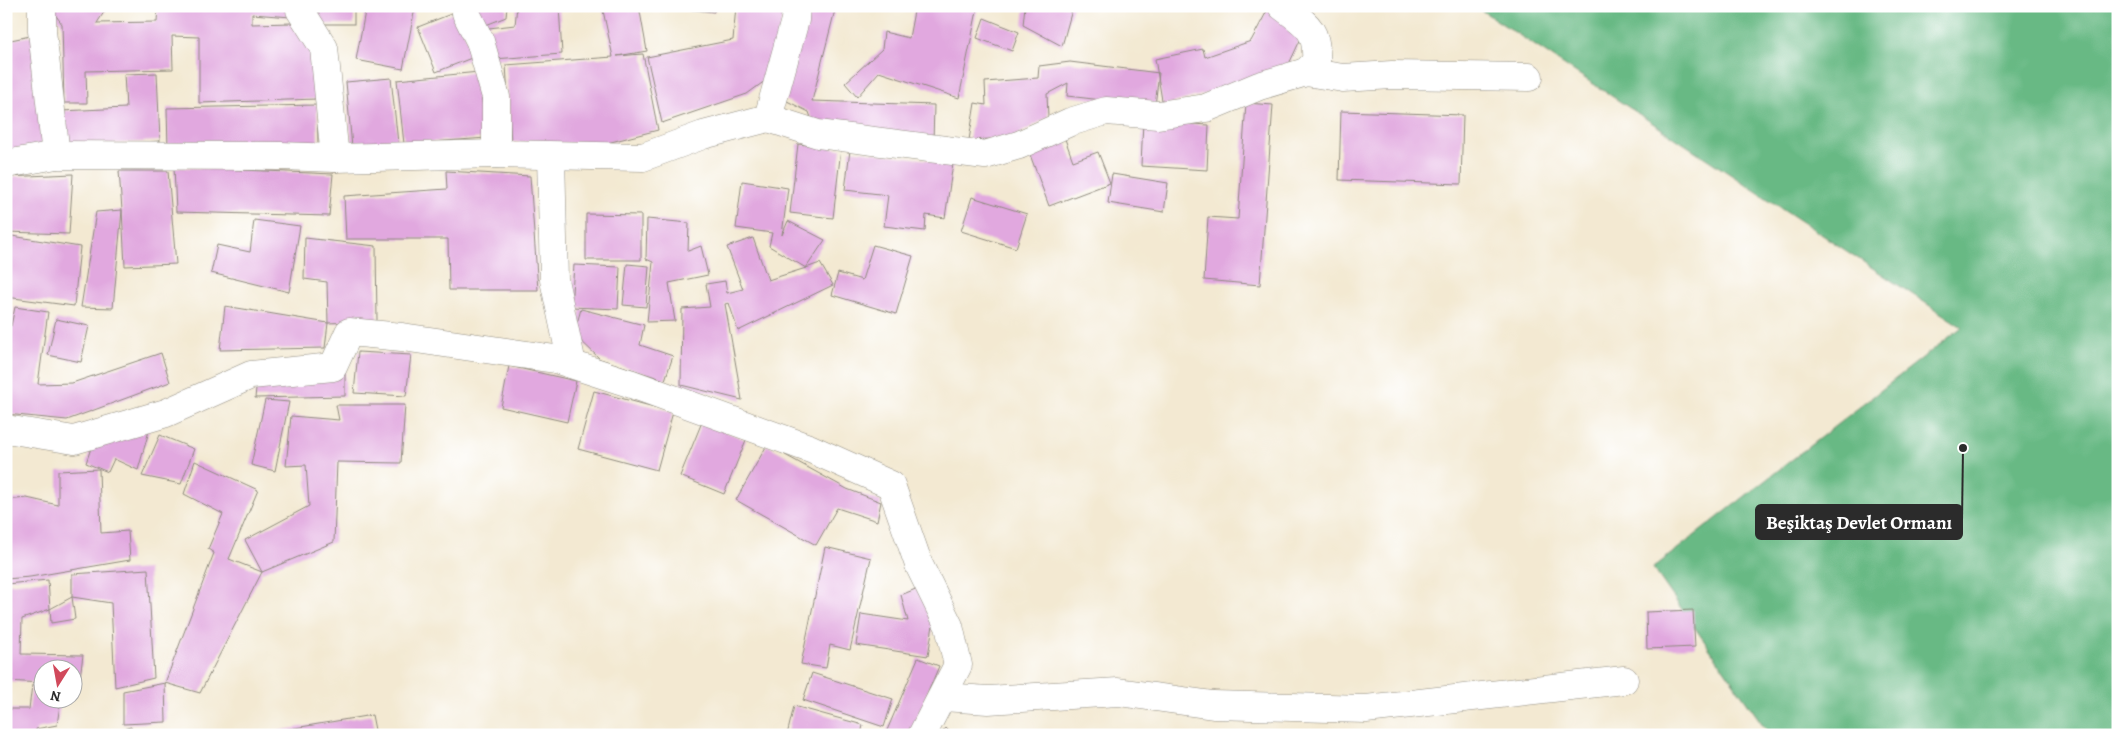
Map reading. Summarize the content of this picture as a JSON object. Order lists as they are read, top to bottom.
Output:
{
  "places": ["Beşiktaş Devlet Ormanı"],
  "north": "bottom"
}
